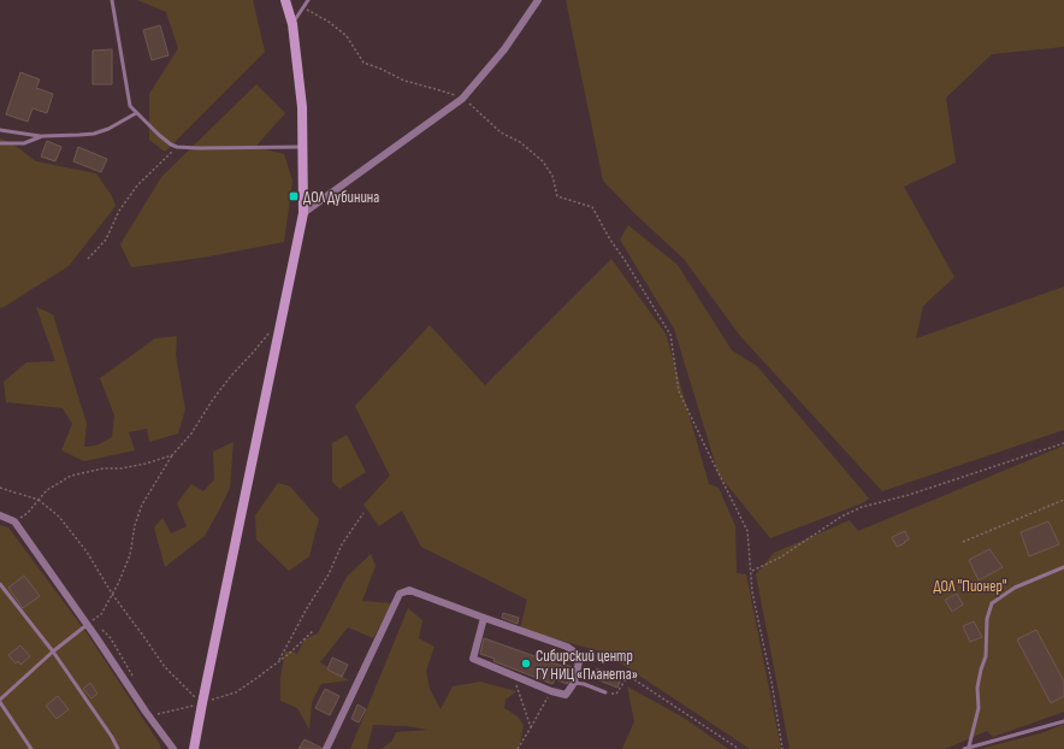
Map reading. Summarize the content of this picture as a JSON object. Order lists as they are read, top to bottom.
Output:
{
  "parks": ["ДОЛ \"Пионер\""],
  "places": {
    "transit": ["ДОЛ Дубинина"],
    "other": ["Сибирский центр ГУ НИЦ «Планета»"]
  }
}
